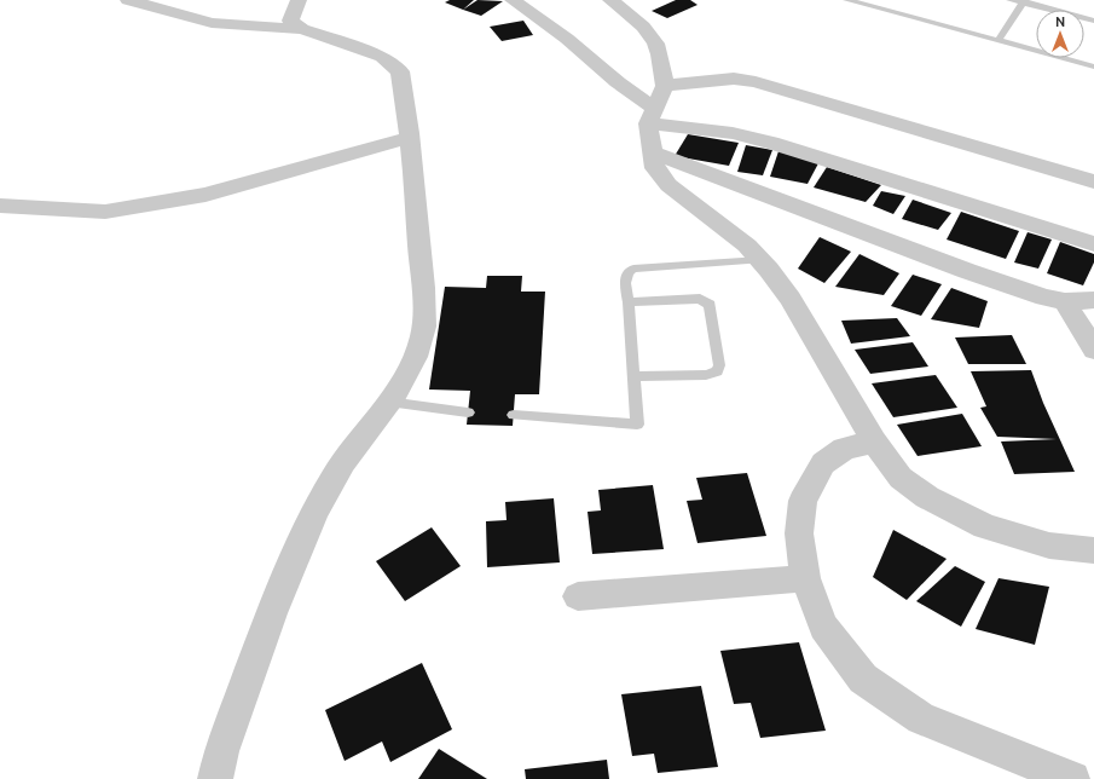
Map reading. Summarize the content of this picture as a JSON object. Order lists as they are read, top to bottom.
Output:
{
  "north": "top"
}
